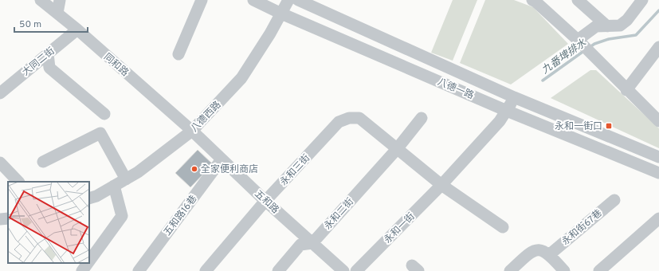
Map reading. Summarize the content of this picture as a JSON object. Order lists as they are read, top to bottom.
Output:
{
  "streets": {
    "street": [
      "大同二街",
      "同和路",
      "八德一路",
      "八德西路",
      "永和三街",
      "五和路",
      "永和二街",
      "五和路16巷",
      "永和街67巷",
      "永和一街"
    ]
  },
  "crossings": [
    ["大同二街", "同和路"],
    ["同和路", "八德西路"],
    ["同和路", "五和路"],
    ["八德一路", "八德西路"],
    ["八德一路", "永和一街"],
    ["八德西路", "五和路"],
    ["永和三街", "五和路"],
    ["永和三街", "永和二街"],
    ["五和路", "永和二街"],
    ["五和路", "五和路16巷"]
  ],
  "water": ["九番埤排水"],
  "places": {
    "transit": ["永和一街口"],
    "other": ["全家便利商店"]
  },
  "scale_bar": "50 m"
}
